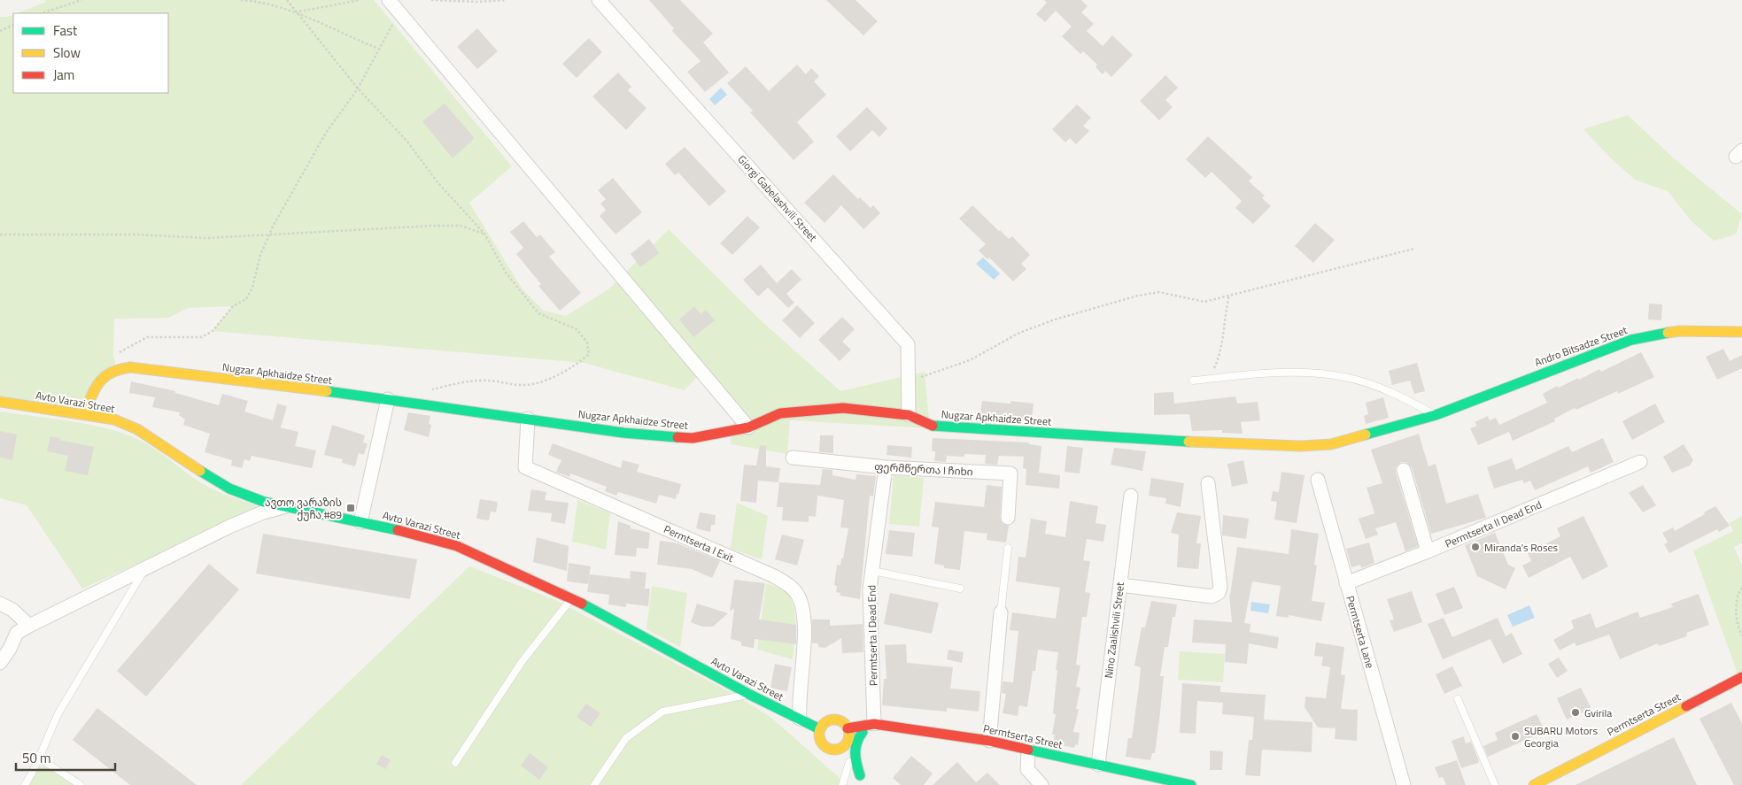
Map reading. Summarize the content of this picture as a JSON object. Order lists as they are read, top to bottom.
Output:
{
  "streets": {
    "street": [
      "Giorgi Gabelashvili Street",
      "Andro Bitsadze Street",
      "Nugzar Apkhaidze Street",
      "Avto Varazi Street",
      "ფერმწერთა I ჩიხი",
      "Permtserta II Dead End",
      "Permtserta I Exit",
      "Nino Zaalishvili Street",
      "Permtserta Lane",
      "Permtserta I Dead End",
      "Permtserta Street"
    ]
  },
  "crossings": [
    ["Giorgi Gabelashvili Street", "Nugzar Apkhaidze Street"],
    ["Andro Bitsadze Street", "Nugzar Apkhaidze Street"],
    ["Nugzar Apkhaidze Street", "Avto Varazi Street"],
    ["Nugzar Apkhaidze Street", "Permtserta I Exit"],
    ["Avto Varazi Street", "Permtserta I Exit"],
    ["Avto Varazi Street", "Permtserta Street"],
    ["ფერმწერთა I ჩიხი", "Permtserta I Dead End"],
    ["Permtserta II Dead End", "Permtserta Lane"],
    ["Nino Zaalishvili Street", "Permtserta Street"],
    ["Permtserta I Dead End", "Permtserta Street"]
  ],
  "places": {
    "transit": ["ავთო ვარაზის ქუჩა #89"],
    "other": ["Miranda's Roses", "Gvirila", "SUBARU Motors Georgia"]
  },
  "legend": ["Fast", "Slow", "Jam"],
  "scale_bar": "50 m"
}
